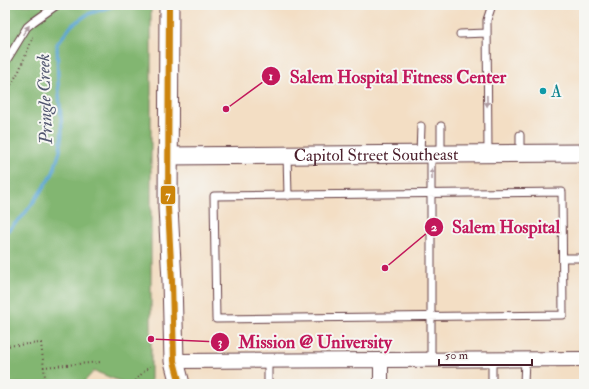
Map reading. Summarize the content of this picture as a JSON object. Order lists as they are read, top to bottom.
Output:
{
  "streets": {
    "street": ["Capitol Street Southeast"]
  },
  "water": ["Pringle Creek"],
  "places": [
    "A",
    "Salem Hospital Fitness Center",
    "Salem Hospital",
    "Mission @ University"
  ],
  "lines": ["transit line 7"],
  "scale_bar": "50 m"
}
